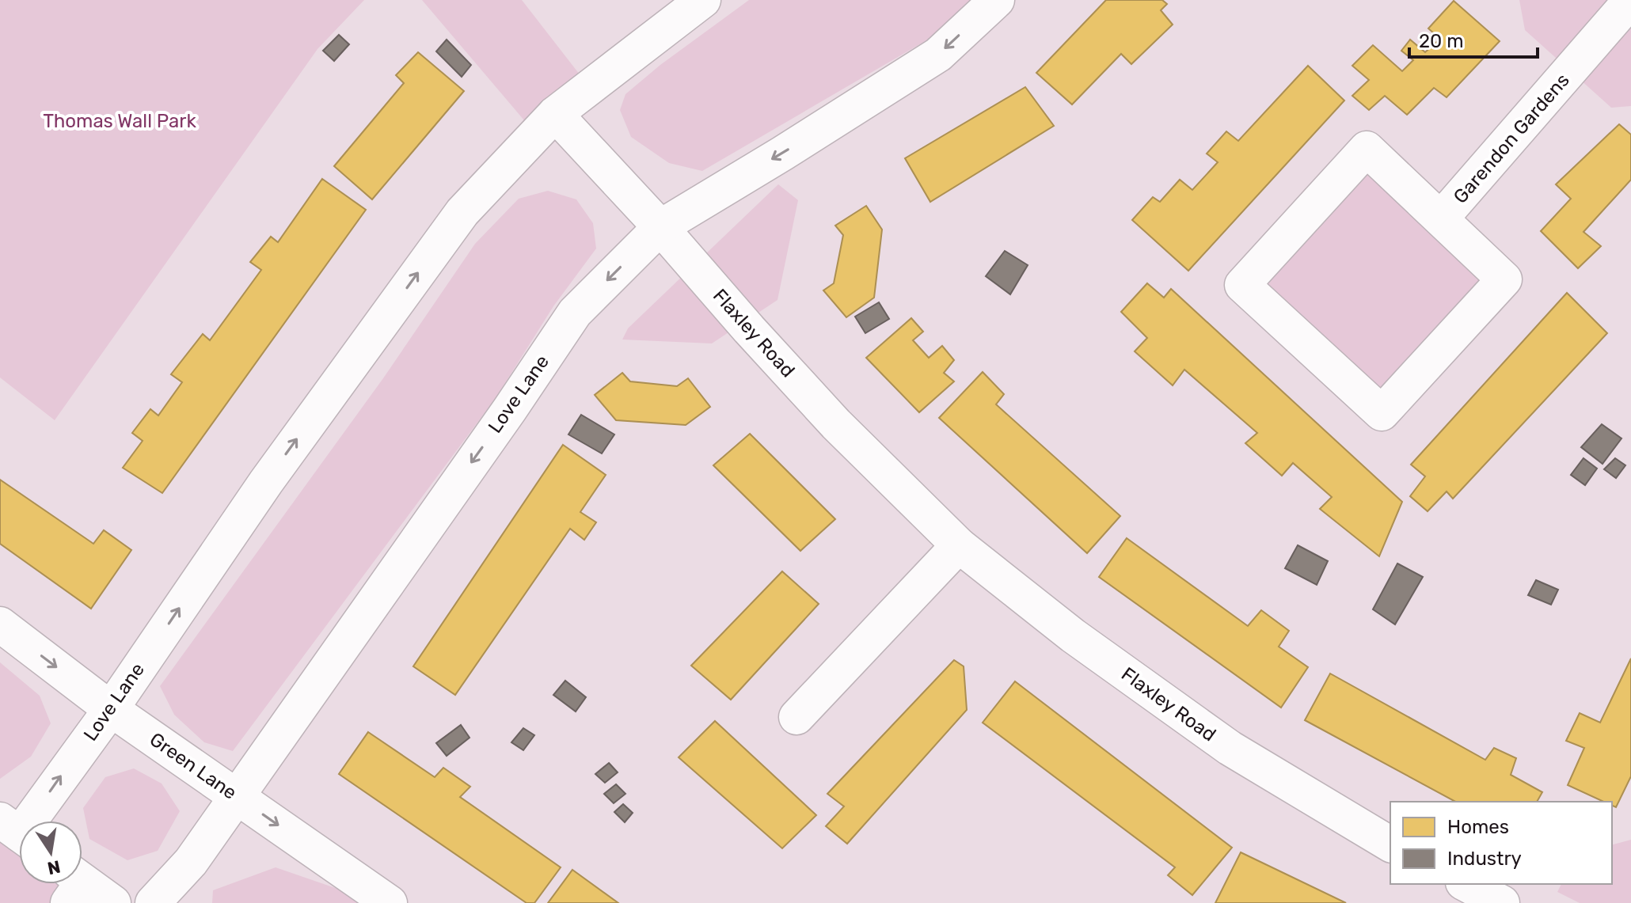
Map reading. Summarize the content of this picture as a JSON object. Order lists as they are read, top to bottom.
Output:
{
  "streets": {
    "street": [
      "Garendon Gardens",
      "Flaxley Road",
      "Love Lane",
      "Green Lane"
    ]
  },
  "crossings": [
    ["Flaxley Road", "Love Lane"],
    ["Love Lane", "Green Lane"]
  ],
  "one_way": ["Green Lane"],
  "parks": ["Thomas Wall Park"],
  "legend": ["Homes", "Industry"],
  "scale_bar": "20 m",
  "north": "bottom"
}
